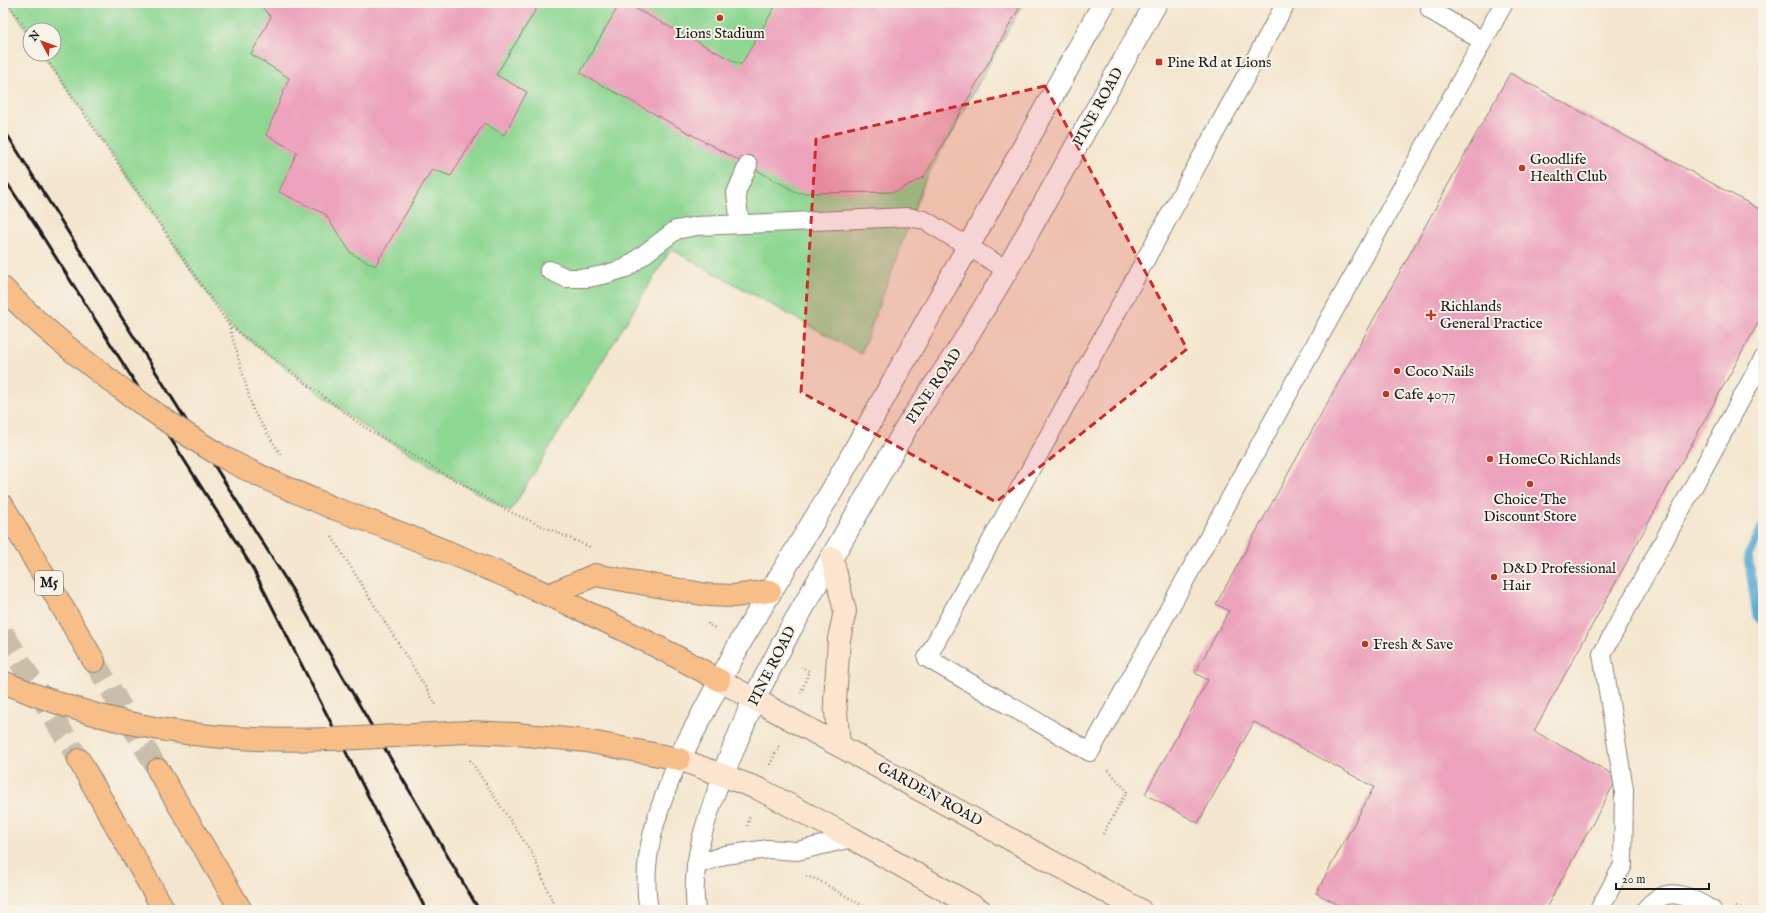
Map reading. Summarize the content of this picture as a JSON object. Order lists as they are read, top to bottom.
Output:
{
  "streets": {
    "highway": ["M5"],
    "main road": ["GARDEN ROAD"],
    "street": ["PINE ROAD"]
  },
  "crossings": [
    ["PINE ROAD", "GARDEN ROAD"]
  ],
  "places": {
    "other": [
      "Lions Stadium",
      "Goodlife Health Club",
      "Coco Nails",
      "Cafe 4077",
      "HomeCo Richlands",
      "Choice The Discount Store",
      "D&D Professional Hair",
      "Fresh & Save"
    ],
    "transit": ["Pine Rd at Lions"],
    "health": ["Richlands General Practice"]
  },
  "scale_bar": "20 m",
  "north": "top left"
}
